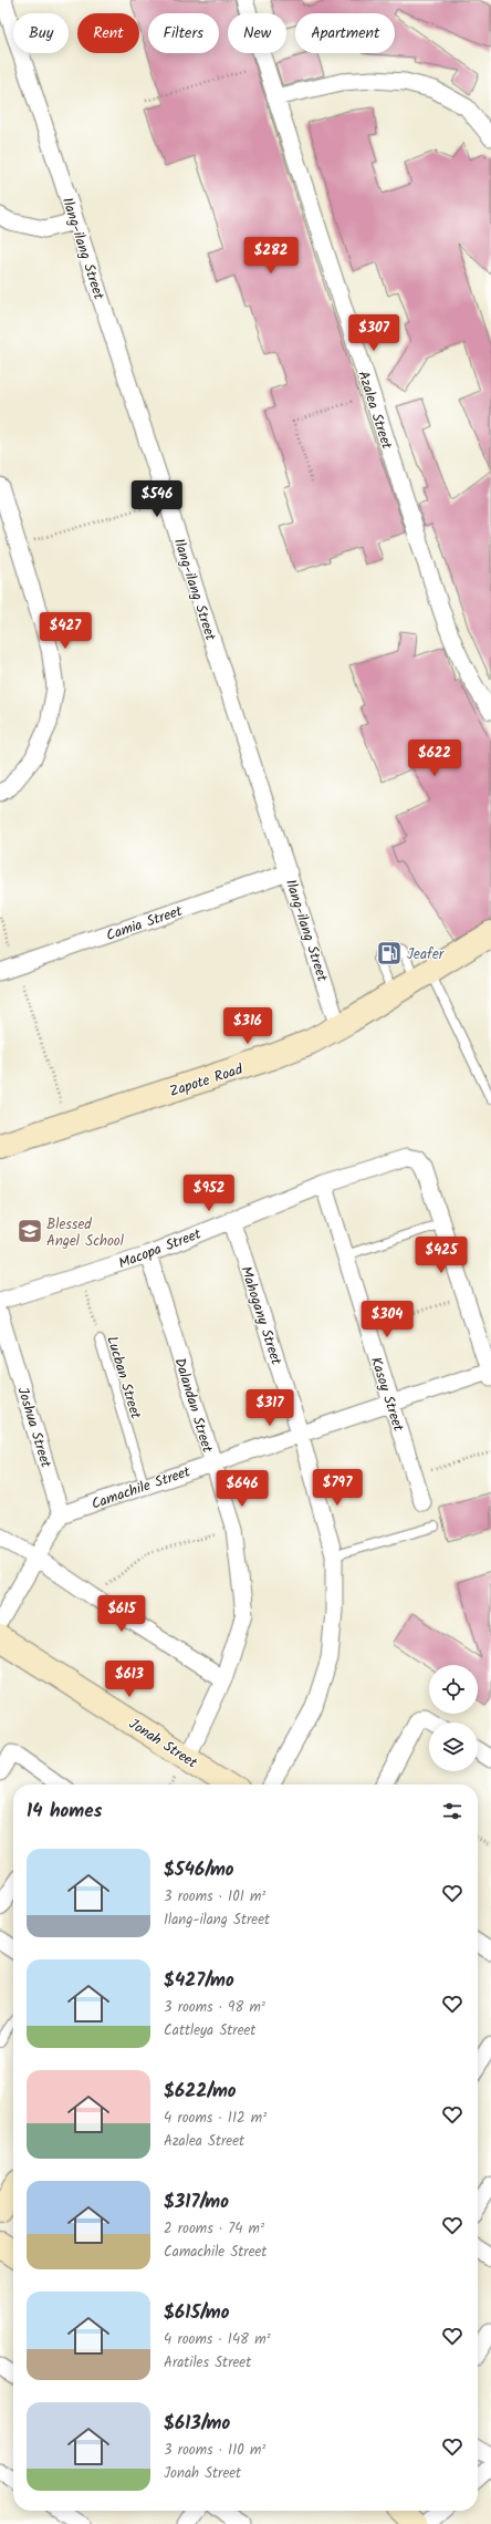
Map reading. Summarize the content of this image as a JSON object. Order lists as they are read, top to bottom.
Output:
{
  "streets": {
    "main road": ["Zapote Road", "Jonah Street"],
    "street": [
      "Ilang-ilang Street",
      "Azalea Street",
      "Camia Street",
      "Macopa Street",
      "Mahogany Street",
      "Kasoy Street",
      "Dalandan Street",
      "Joshua Street",
      "Camachile Street"
    ],
    "lane": ["Lucban Street"]
  },
  "crossings": [
    ["Ilang-ilang Street", "Camia Street"],
    ["Ilang-ilang Street", "Zapote Road"],
    ["Macopa Street", "Mahogany Street"],
    ["Macopa Street", "Lucban Street"],
    ["Macopa Street", "Kasoy Street"],
    ["Macopa Street", "Dalandan Street"],
    ["Mahogany Street", "Camachile Street"],
    ["Lucban Street", "Camachile Street"],
    ["Kasoy Street", "Camachile Street"],
    ["Dalandan Street", "Camachile Street"],
    ["Dalandan Street", "Jonah Street"],
    ["Joshua Street", "Camachile Street"]
  ],
  "places": {
    "fuel station": ["Jeafer"],
    "school or university": ["Blessed Angel School"]
  },
  "page": {
    "chip": [
      "Buy",
      "Rent",
      "Filters",
      "New",
      "Apartment"
    ],
    "price": [
      "$282",
      "$307",
      "$546",
      "$427",
      "$622",
      "$316",
      "$952",
      "$425",
      "$304",
      "$317",
      "$797",
      "$646",
      "$615",
      "$613"
    ],
    "heading": "14 homes",
    "list": [
      {
        "name": "$546/mo",
        "note": "3 rooms · 101 m² · Ilang-ilang Street"
      },
      {
        "name": "$427/mo",
        "note": "3 rooms · 98 m² · Cattleya Street"
      },
      {
        "name": "$622/mo",
        "note": "4 rooms · 112 m² · Azalea Street"
      },
      {
        "name": "$317/mo",
        "note": "2 rooms · 74 m² · Camachile Street"
      },
      {
        "name": "$615/mo",
        "note": "4 rooms · 148 m² · Aratiles Street"
      },
      {
        "name": "$613/mo",
        "note": "3 rooms · 110 m² · Jonah Street"
      }
    ]
  }
}
